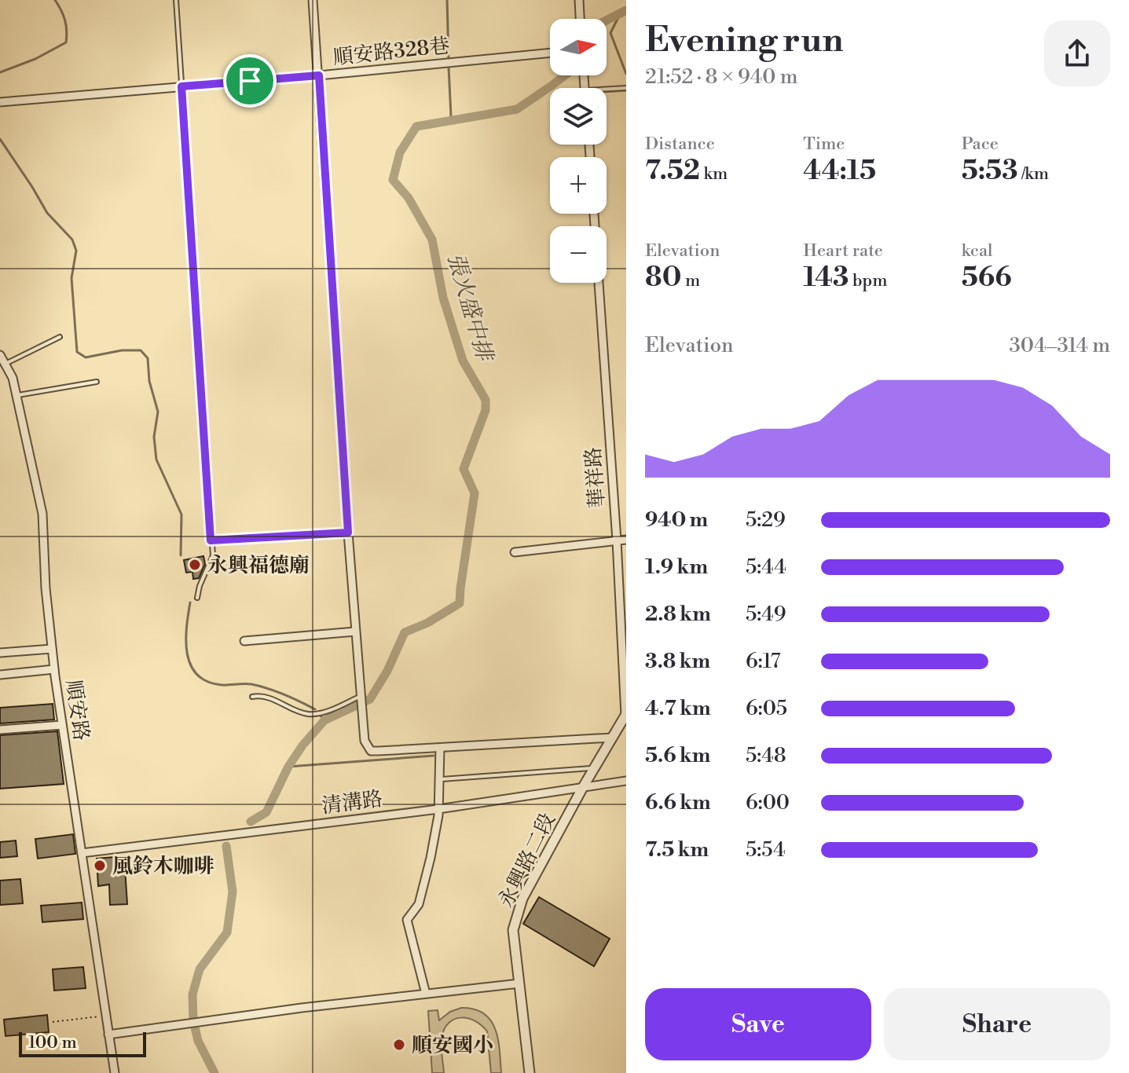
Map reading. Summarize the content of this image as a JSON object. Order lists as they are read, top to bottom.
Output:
{
  "streets": {
    "street": [
      "順安路328巷",
      "華祥路",
      "順安路",
      "清溝路",
      "永興路二段"
    ]
  },
  "crossings": [
    ["華祥路", "永興路二段"],
    ["順安路", "清溝路"],
    ["清溝路", "永興路二段"]
  ],
  "water": ["張火盛中排"],
  "places": ["永興福德廟", "風鈴木咖啡", "順安國小"],
  "scale_bar": "100 m",
  "north": "right",
  "page": {
    "heading": ["Evening run", "21:52 · 8 × 940 m"],
    "map_buttons": ["+", "−"],
    "stats": [
      ["Distance", "7.52 km"],
      ["Time", "44:15"],
      ["Pace", "5:53 /km"],
      ["Elevation", "80 m"],
      ["Heart rate", "143 bpm"],
      ["kcal", "566"]
    ],
    "chart": ["Elevation", "304–314 m"],
    "list": [
      {
        "name": "940 m",
        "note": "5:29"
      },
      {
        "name": "1.9 km",
        "note": "5:44"
      },
      {
        "name": "2.8 km",
        "note": "5:49"
      },
      {
        "name": "3.8 km",
        "note": "6:17"
      },
      {
        "name": "4.7 km",
        "note": "6:05"
      },
      {
        "name": "5.6 km",
        "note": "5:48"
      },
      {
        "name": "6.6 km",
        "note": "6:00"
      },
      {
        "name": "7.5 km",
        "note": "5:54"
      }
    ],
    "buttons": ["Save", "Share"],
    "scale": "100 m"
  }
}
